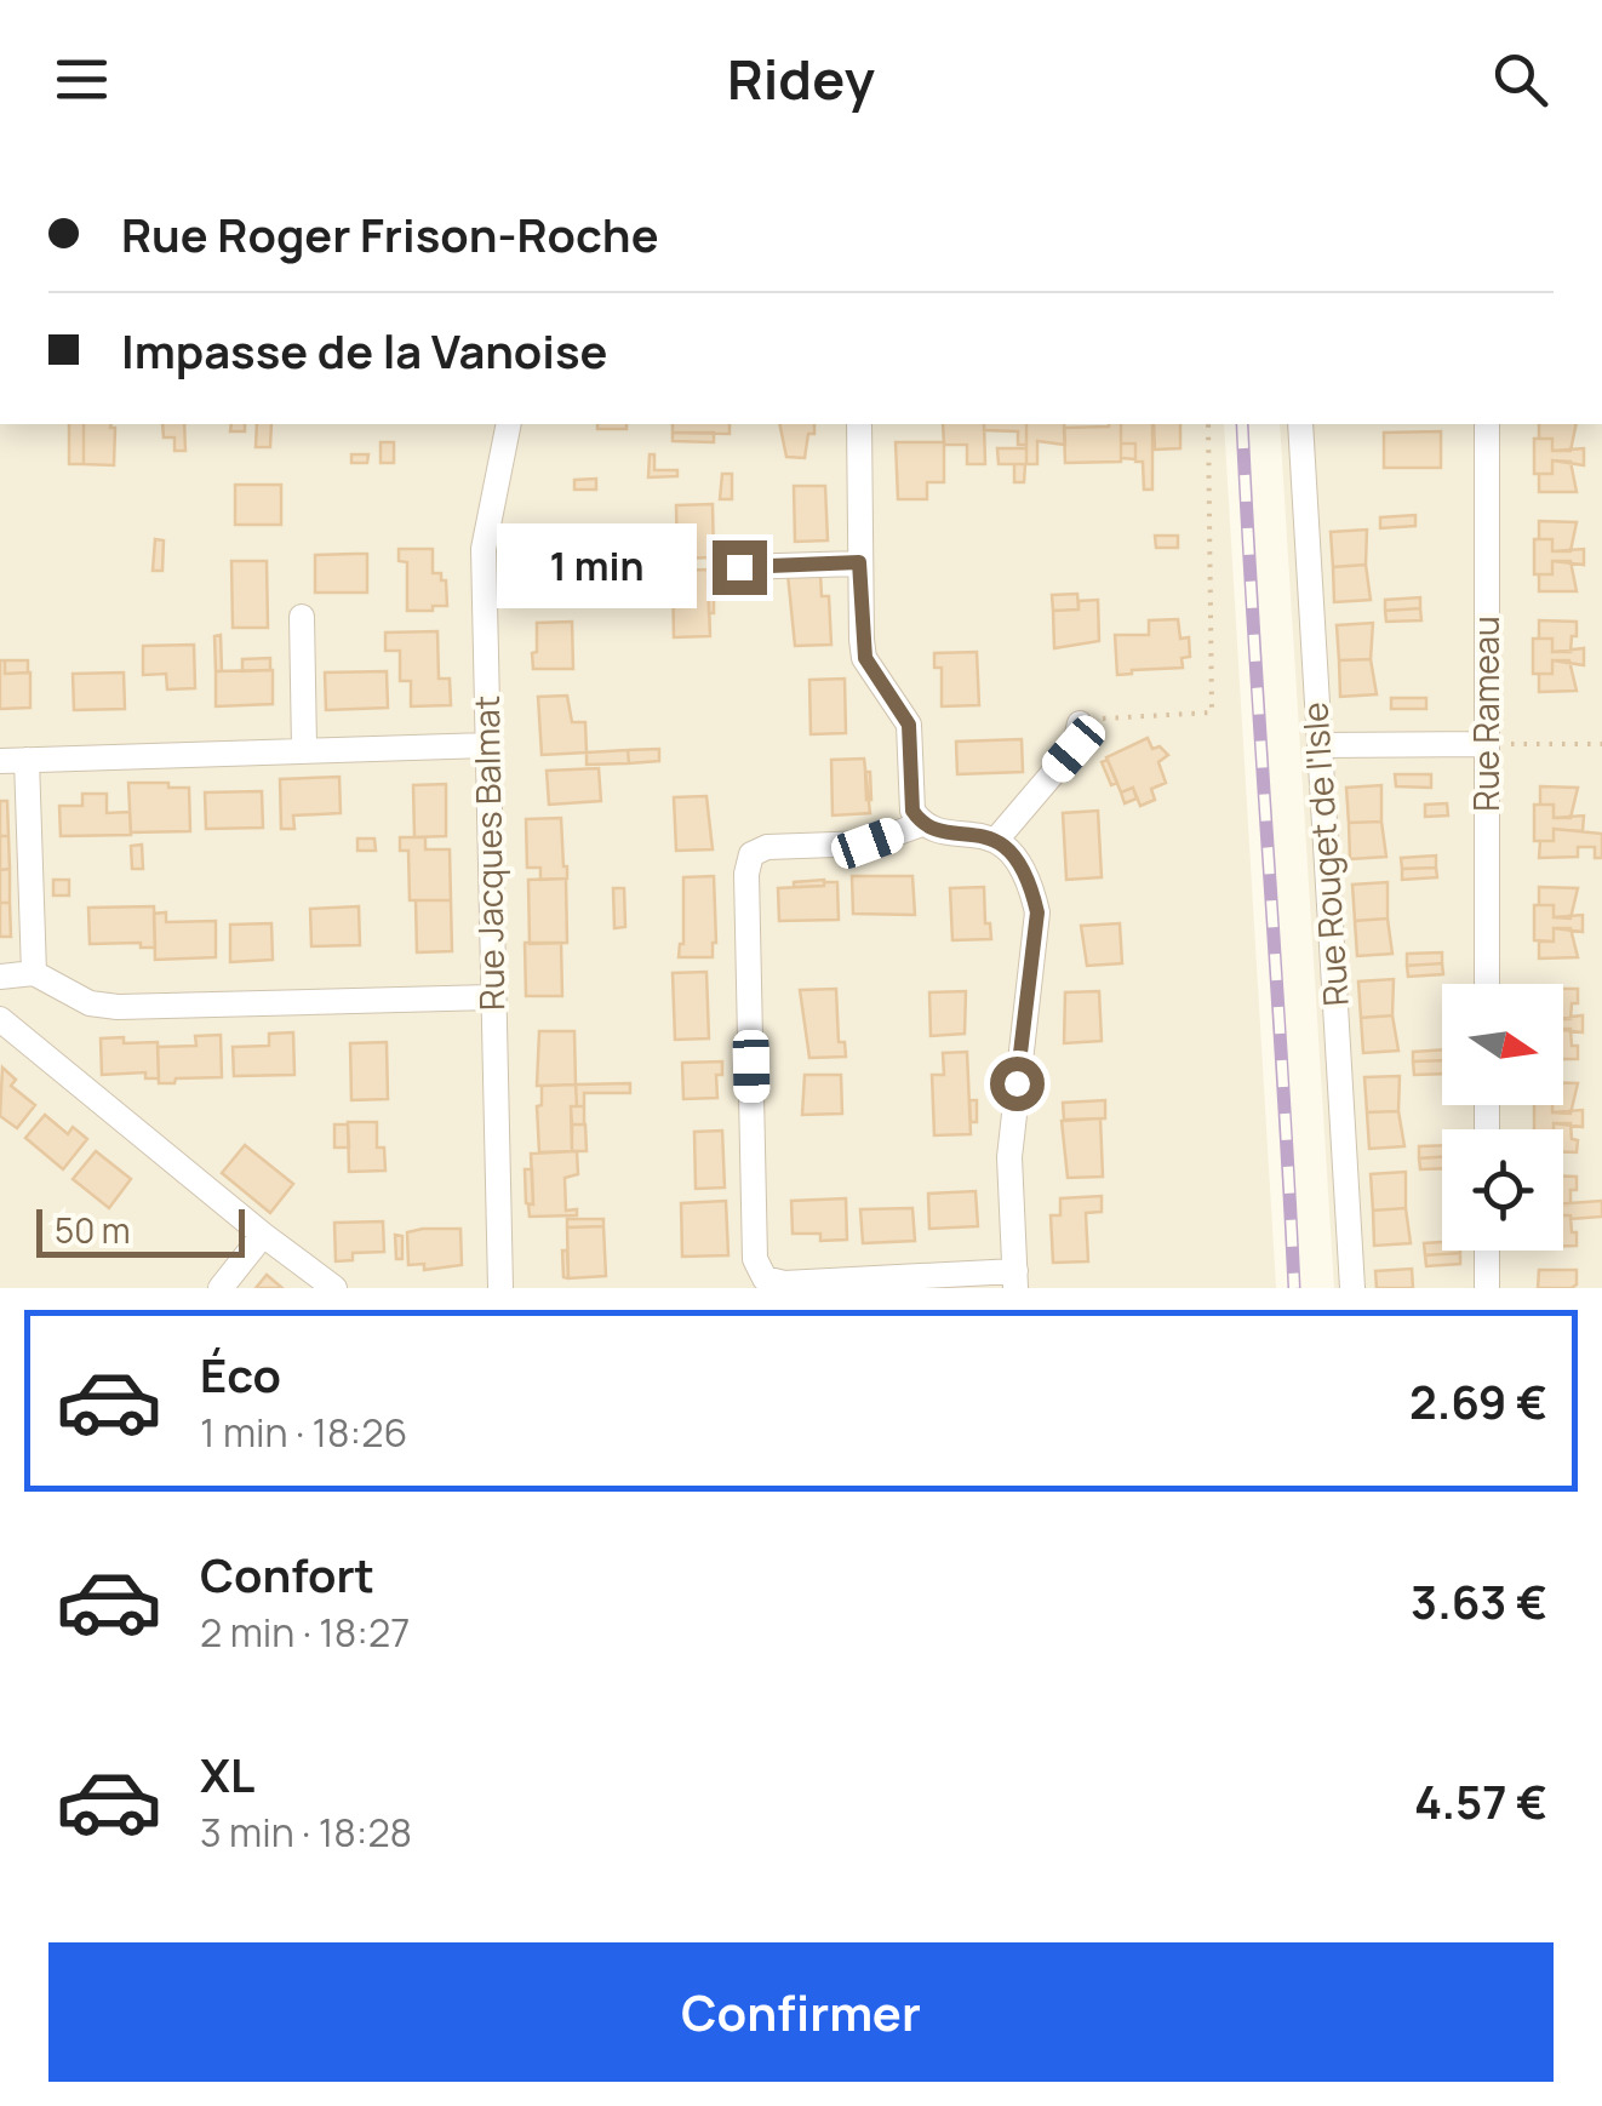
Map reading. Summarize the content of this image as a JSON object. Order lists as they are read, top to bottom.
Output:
{
  "streets": {
    "street": ["Rue Rameau", "Rue Jacques Balmat", "Rue Rouget de l'Isle"]
  },
  "scale_bar": "50 m",
  "north": "right",
  "page": {
    "header": "Ridey",
    "banner": ["Rue Roger Frison-Roche", "Impasse de la Vanoise"],
    "bubble": "1 min",
    "scale": "50 m",
    "list": [
      {
        "name": "Éco",
        "note": "1 min · 18:26",
        "value": "2.69 €"
      },
      {
        "name": "Confort",
        "note": "2 min · 18:27",
        "value": "3.63 €"
      },
      {
        "name": "XL",
        "note": "3 min · 18:28",
        "value": "4.57 €"
      }
    ],
    "buttons": "Confirmer"
  }
}
